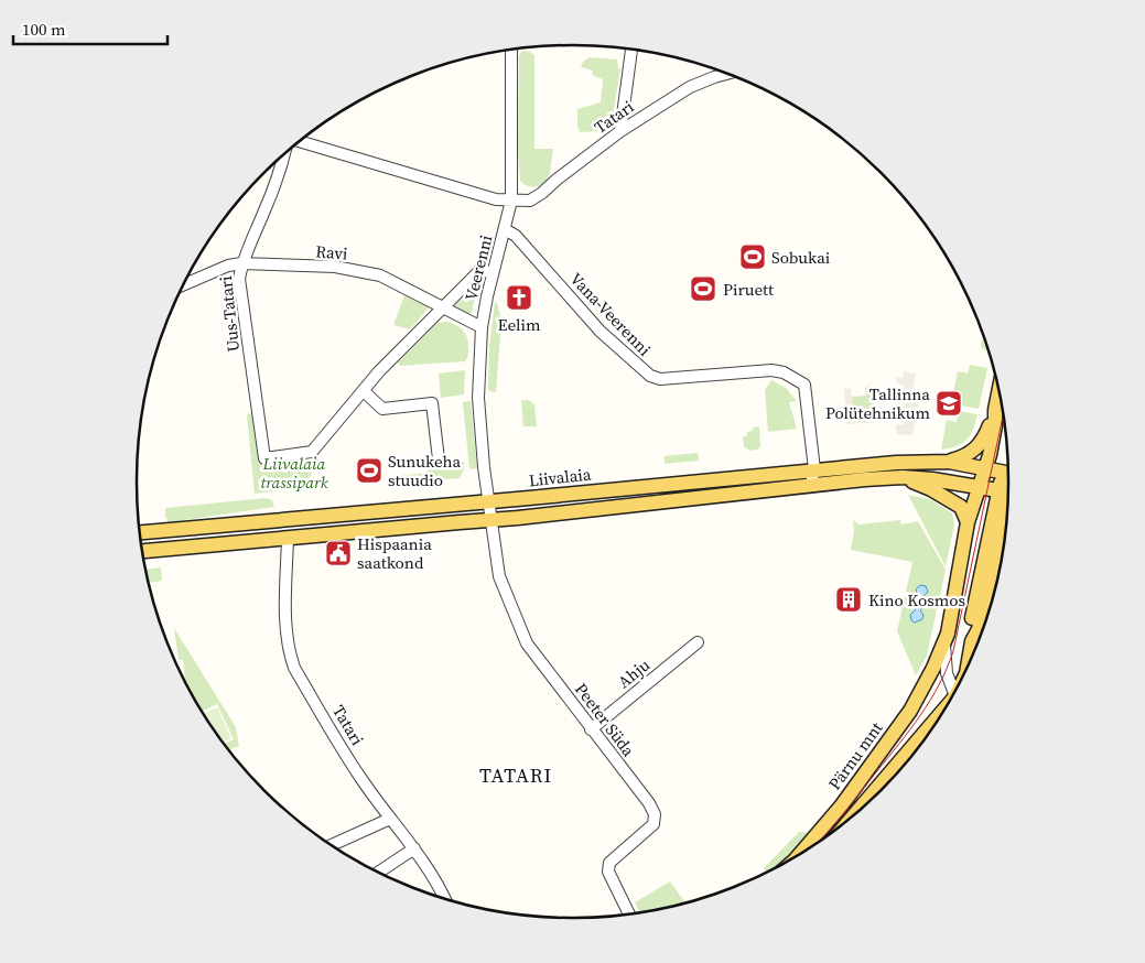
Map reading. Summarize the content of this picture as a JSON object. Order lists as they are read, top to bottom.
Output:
{
  "streets": {
    "main road": ["Liivalaia", "Pärnu mnt"],
    "street": [
      "Tatari",
      "Ravi",
      "Veerenni",
      "Uus-Tatari",
      "Vana-Veerenni",
      "Ahju",
      "Peeter Süda"
    ]
  },
  "crossings": [
    ["Tatari", "Veerenni"],
    ["Tatari", "Uus-Tatari"],
    ["Ravi", "Veerenni"],
    ["Ravi", "Uus-Tatari"],
    ["Veerenni", "Uus-Tatari"],
    ["Veerenni", "Vana-Veerenni"],
    ["Veerenni", "Liivalaia"],
    ["Veerenni", "Peeter Süda"],
    ["Vana-Veerenni", "Liivalaia"],
    ["Liivalaia", "Pärnu mnt"],
    ["Ahju", "Peeter Süda"]
  ],
  "districts": ["TATARI"],
  "parks": ["Liivalaia trassipark"],
  "places": {
    "sports": ["Sobukai", "Piruett", "Sunukeha stuudio"],
    "church": ["Eelim"],
    "school or university": ["Tallinna Polütehnikum"],
    "public building": ["Hispaania saatkond"],
    "building": ["Kino Kosmos"]
  },
  "scale_bar": "100 m"
}
